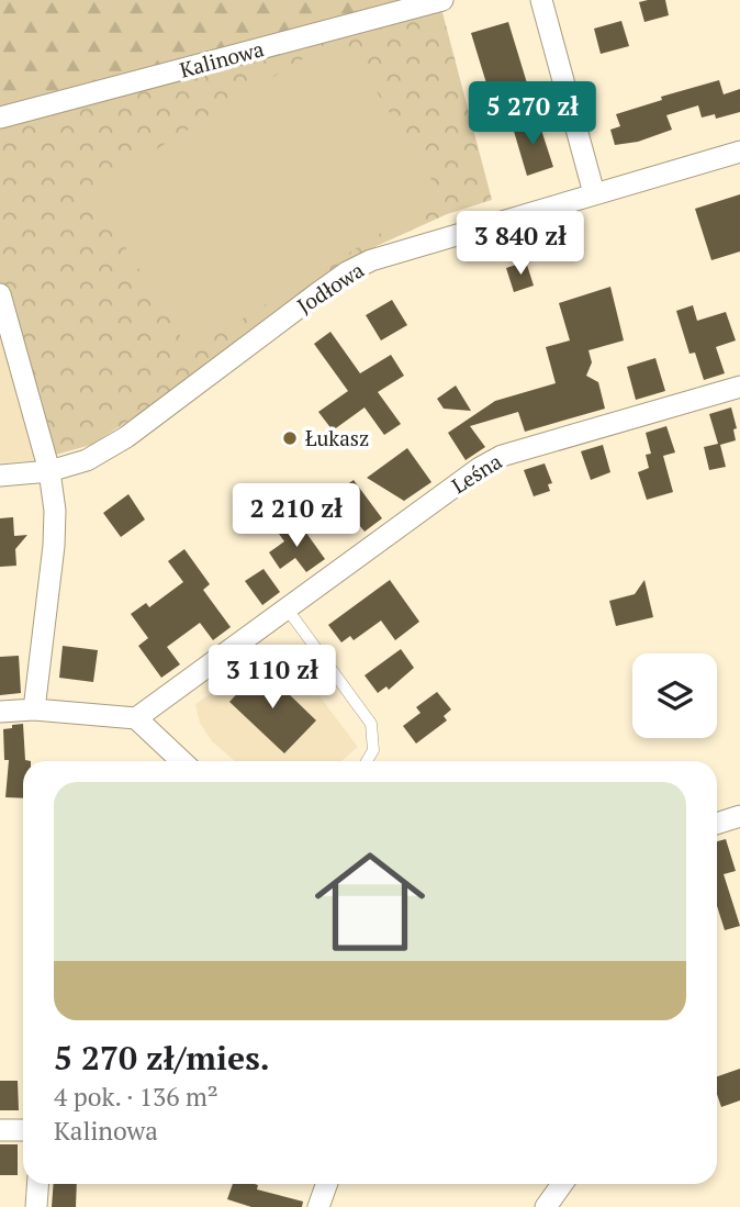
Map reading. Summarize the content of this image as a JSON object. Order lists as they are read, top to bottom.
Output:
{
  "streets": {
    "street": ["Kalinowa", "Jodłowa", "Leśna"]
  },
  "places": ["Łukasz"],
  "page": {
    "price": [
      "5 270 zł",
      "3 840 zł",
      "2 210 zł",
      "3 110 zł"
    ],
    "list": [
      {
        "name": "5 270 zł/mies.",
        "note": "4 pok. · 136 m² · Kalinowa"
      }
    ]
  }
}
